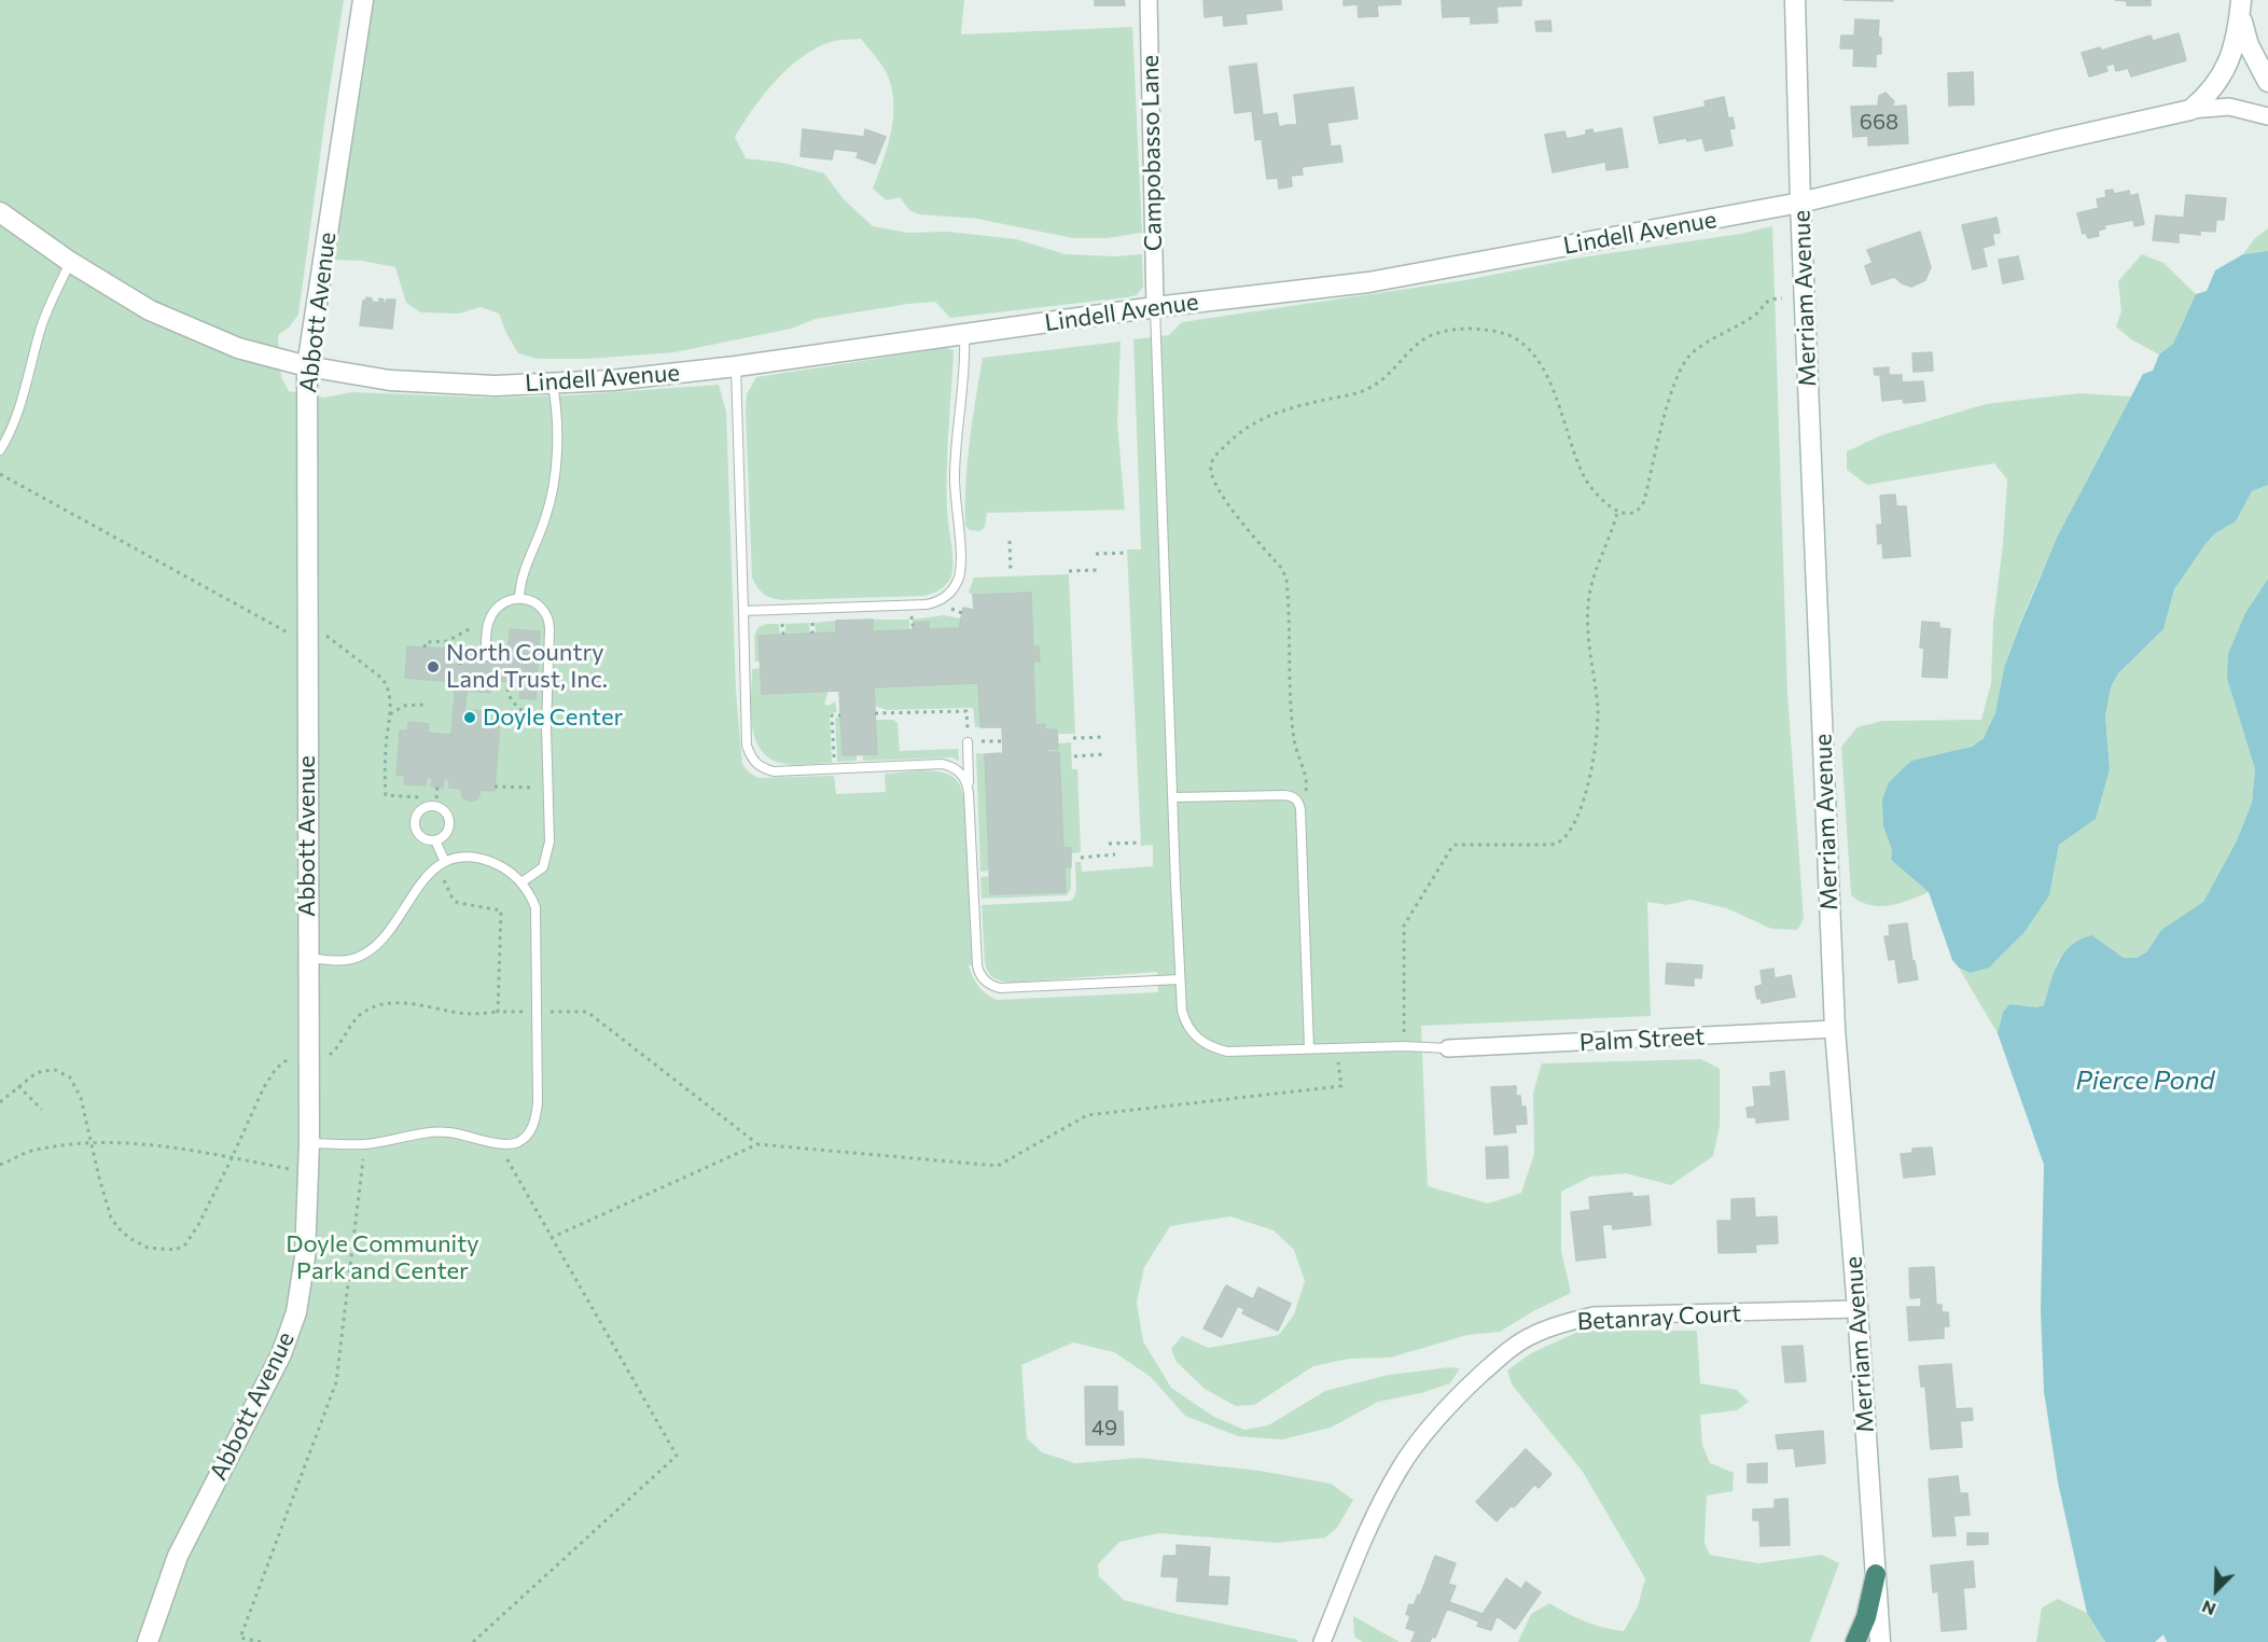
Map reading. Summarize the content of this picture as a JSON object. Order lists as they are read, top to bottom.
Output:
{
  "streets": {
    "street": [
      "Campobasso Lane",
      "Lindell Avenue",
      "Merriam Avenue",
      "Abbott Avenue",
      "Palm Street",
      "Betanray Court"
    ]
  },
  "crossings": [
    ["Campobasso Lane", "Lindell Avenue"],
    ["Lindell Avenue", "Merriam Avenue"],
    ["Lindell Avenue", "Abbott Avenue"],
    ["Merriam Avenue", "Palm Street"],
    ["Merriam Avenue", "Betanray Court"]
  ],
  "water": ["Pierce Pond"],
  "parks": ["Doyle Community Park and Center"],
  "places": ["North Country Land Trust, Inc.", "Doyle Center"],
  "house_numbers": ["668", "49"],
  "north": "bottom left"
}
